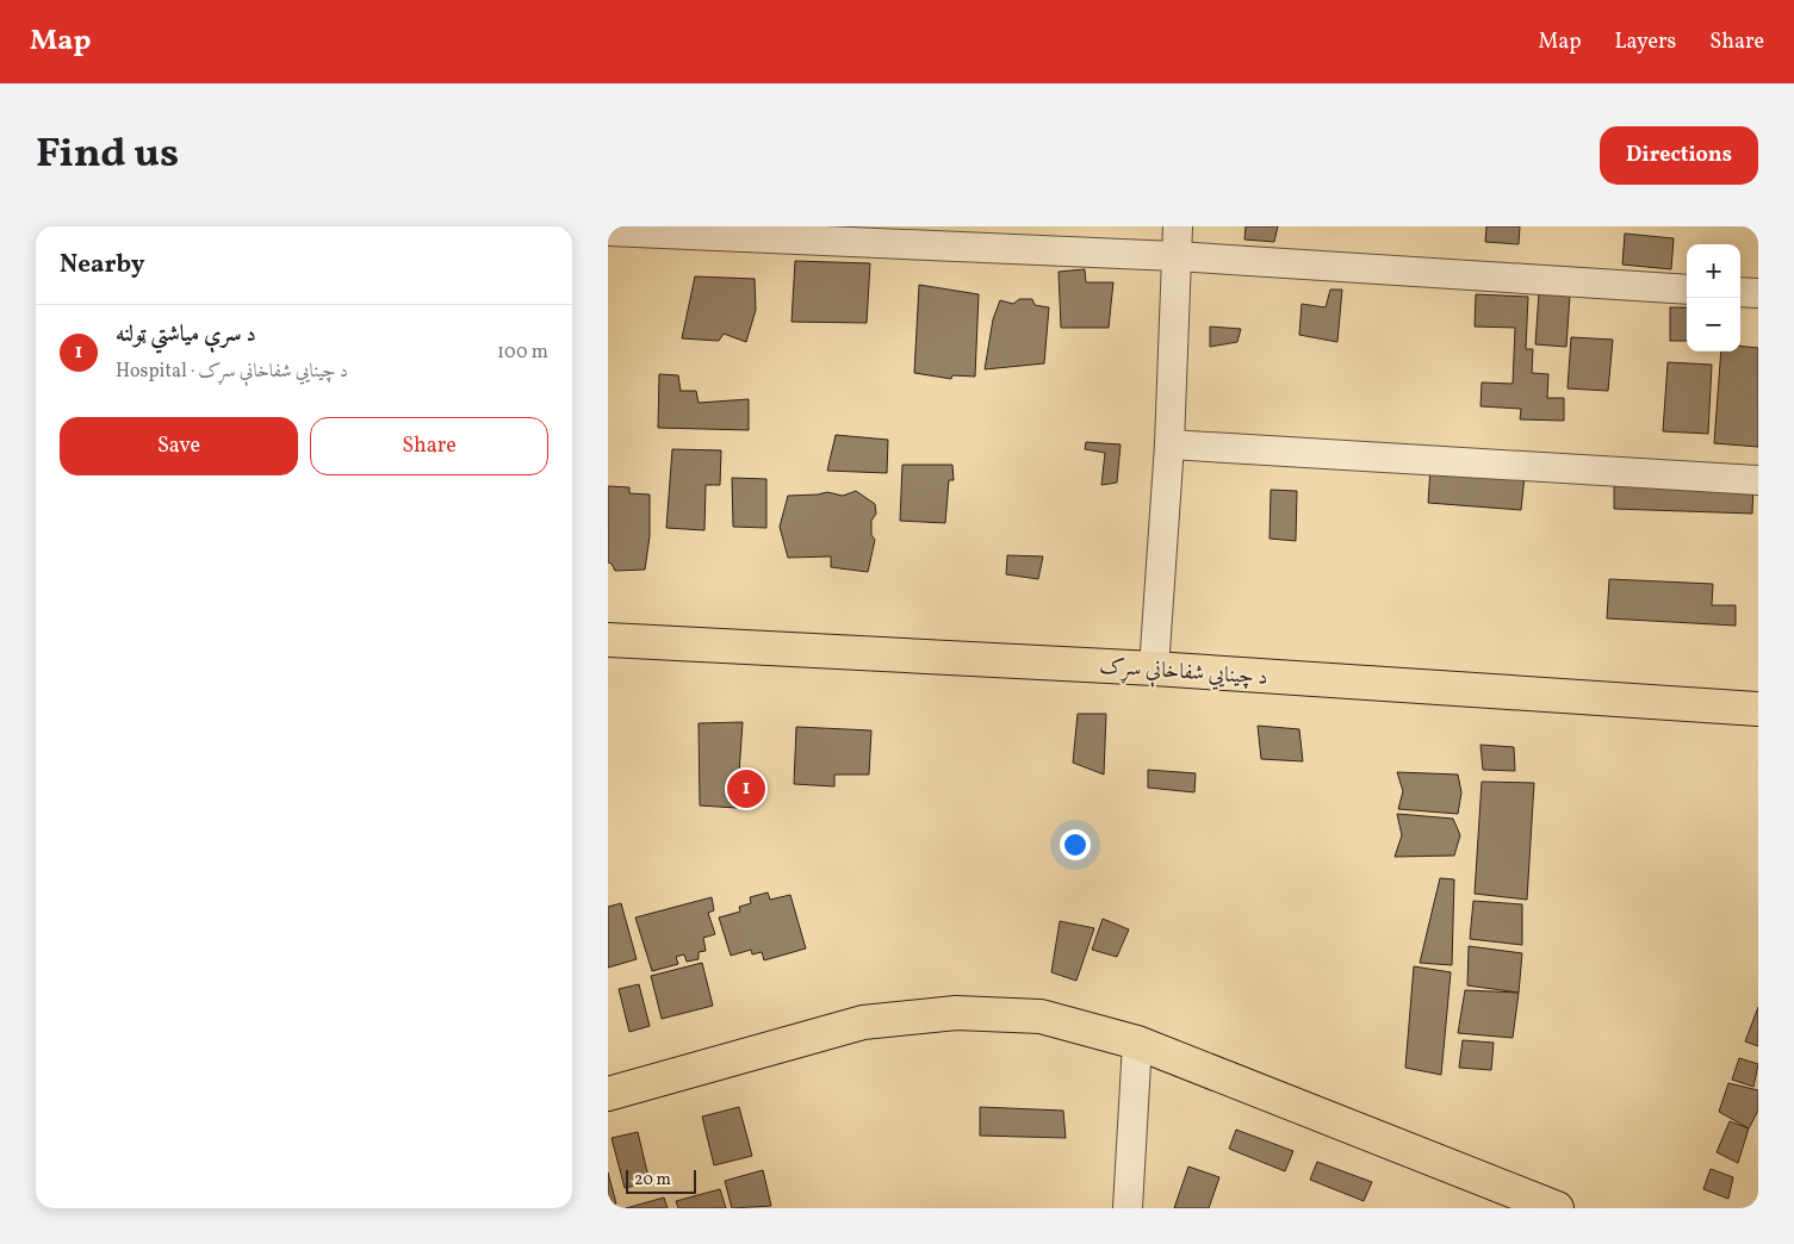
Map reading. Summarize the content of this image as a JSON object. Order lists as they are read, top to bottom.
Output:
{
  "streets": {
    "main road": ["د چينايي شفاخانې سړک"]
  },
  "scale_bar": "20 m",
  "page": {
    "header": "Map",
    "nav": ["Map", "Layers", "Share"],
    "title": "Find us",
    "buttons": [
      "Directions",
      ["Save", "Share"]
    ],
    "heading": "Nearby",
    "map_buttons": ["+", "−"],
    "list": [
      {
        "mark": "1",
        "name": "د سرې مياشتي ټولنه",
        "note": "Hospital · د چينايي شفاخانې سړک",
        "value": "100 m"
      }
    ],
    "pins": "1",
    "scale": "20 m"
  }
}
